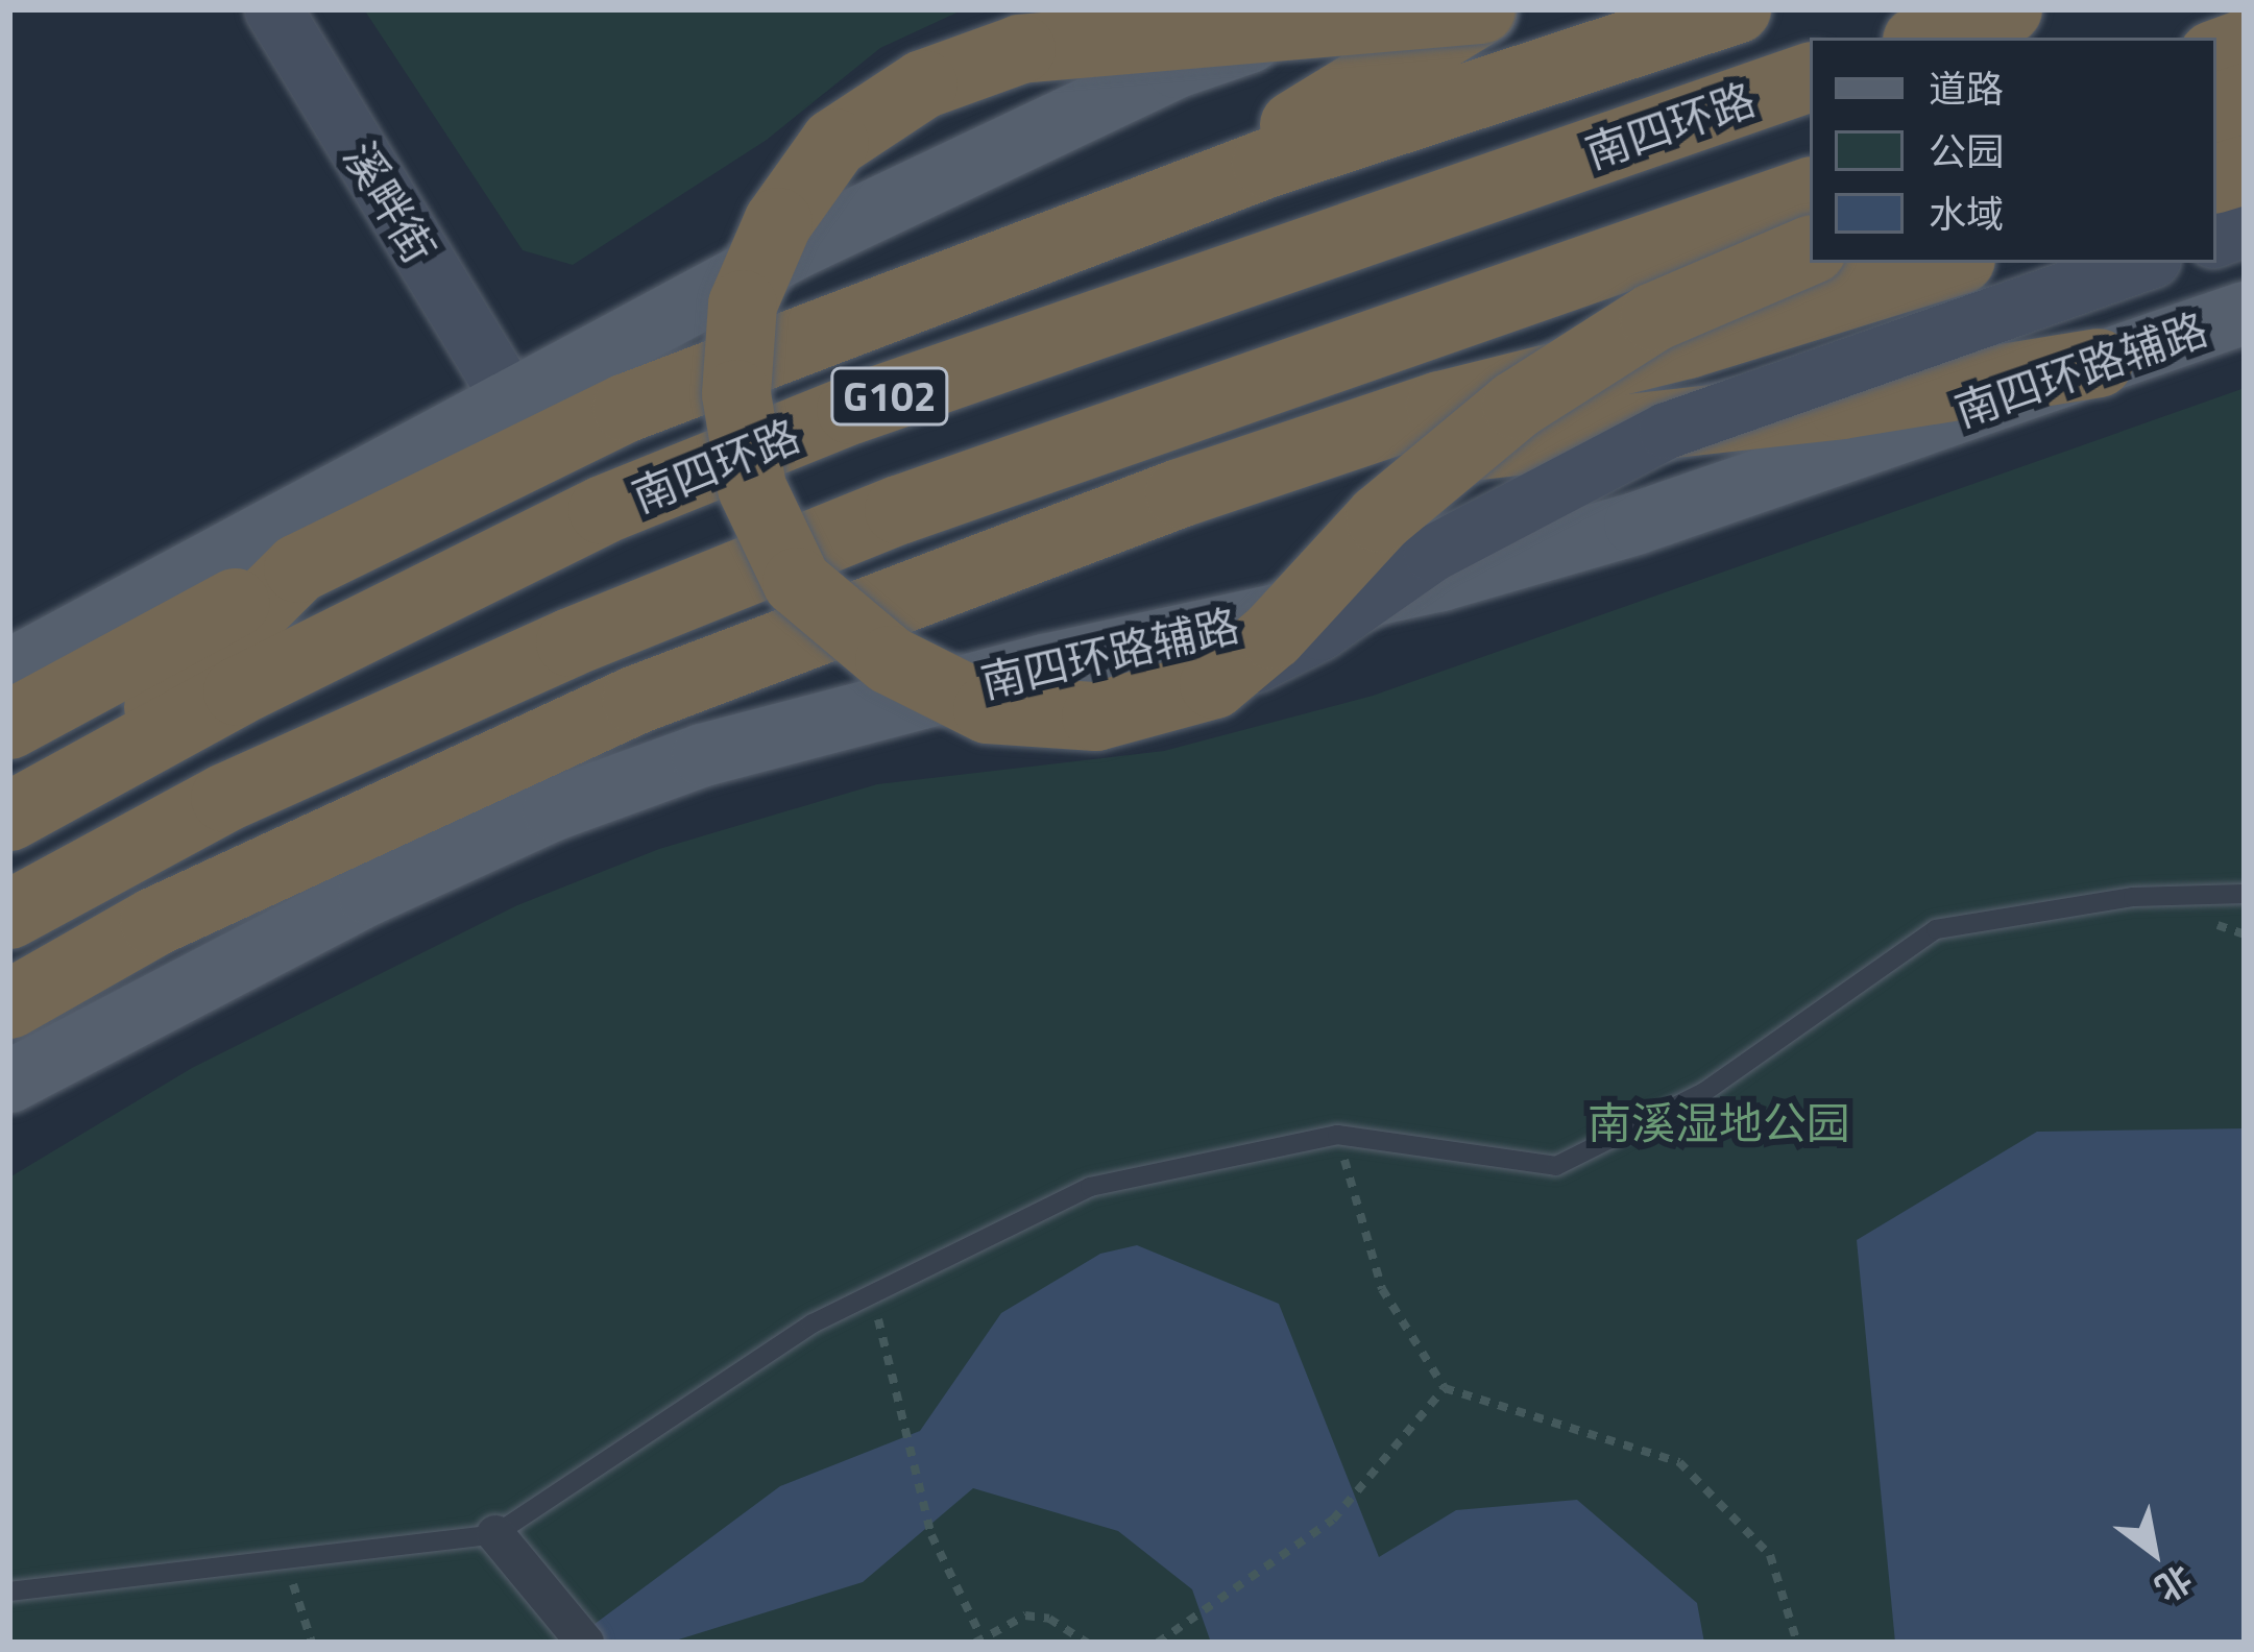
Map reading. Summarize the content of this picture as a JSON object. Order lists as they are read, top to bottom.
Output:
{
  "streets": {
    "highway": ["南四环路", "G102"],
    "main road": ["南四环路辅路"],
    "street": ["溪畔街"]
  },
  "parks": ["南溪湿地公园"],
  "legend": ["道路", "公园", "水域"],
  "north": "bottom right"
}
